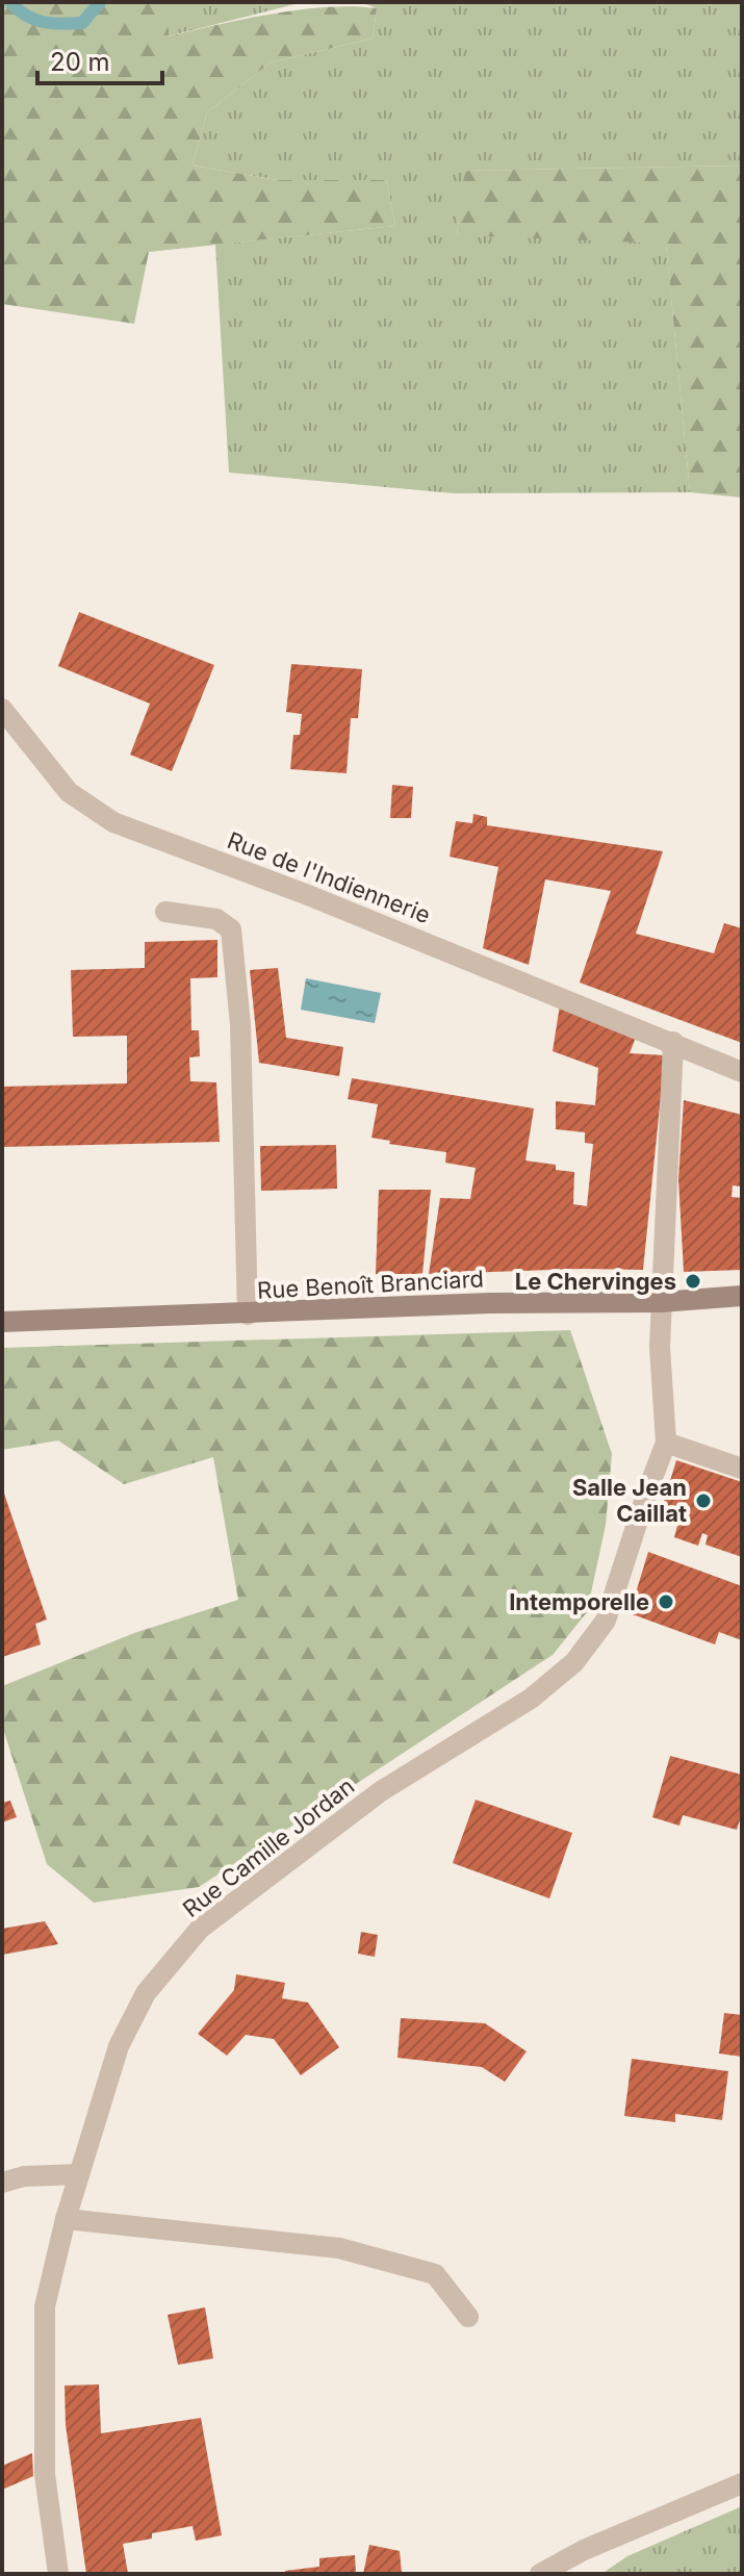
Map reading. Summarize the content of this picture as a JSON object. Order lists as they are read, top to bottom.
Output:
{
  "streets": {
    "street": ["Rue de l'Indiennerie", "Rue Benoît Branciard", "Rue Camille Jordan"]
  },
  "crossings": [
    ["Rue Benoît Branciard", "Rue Camille Jordan"]
  ],
  "places": ["Le Chervinges", "Salle Jean Caillat", "Intemporelle"],
  "scale_bar": "20 m"
}
